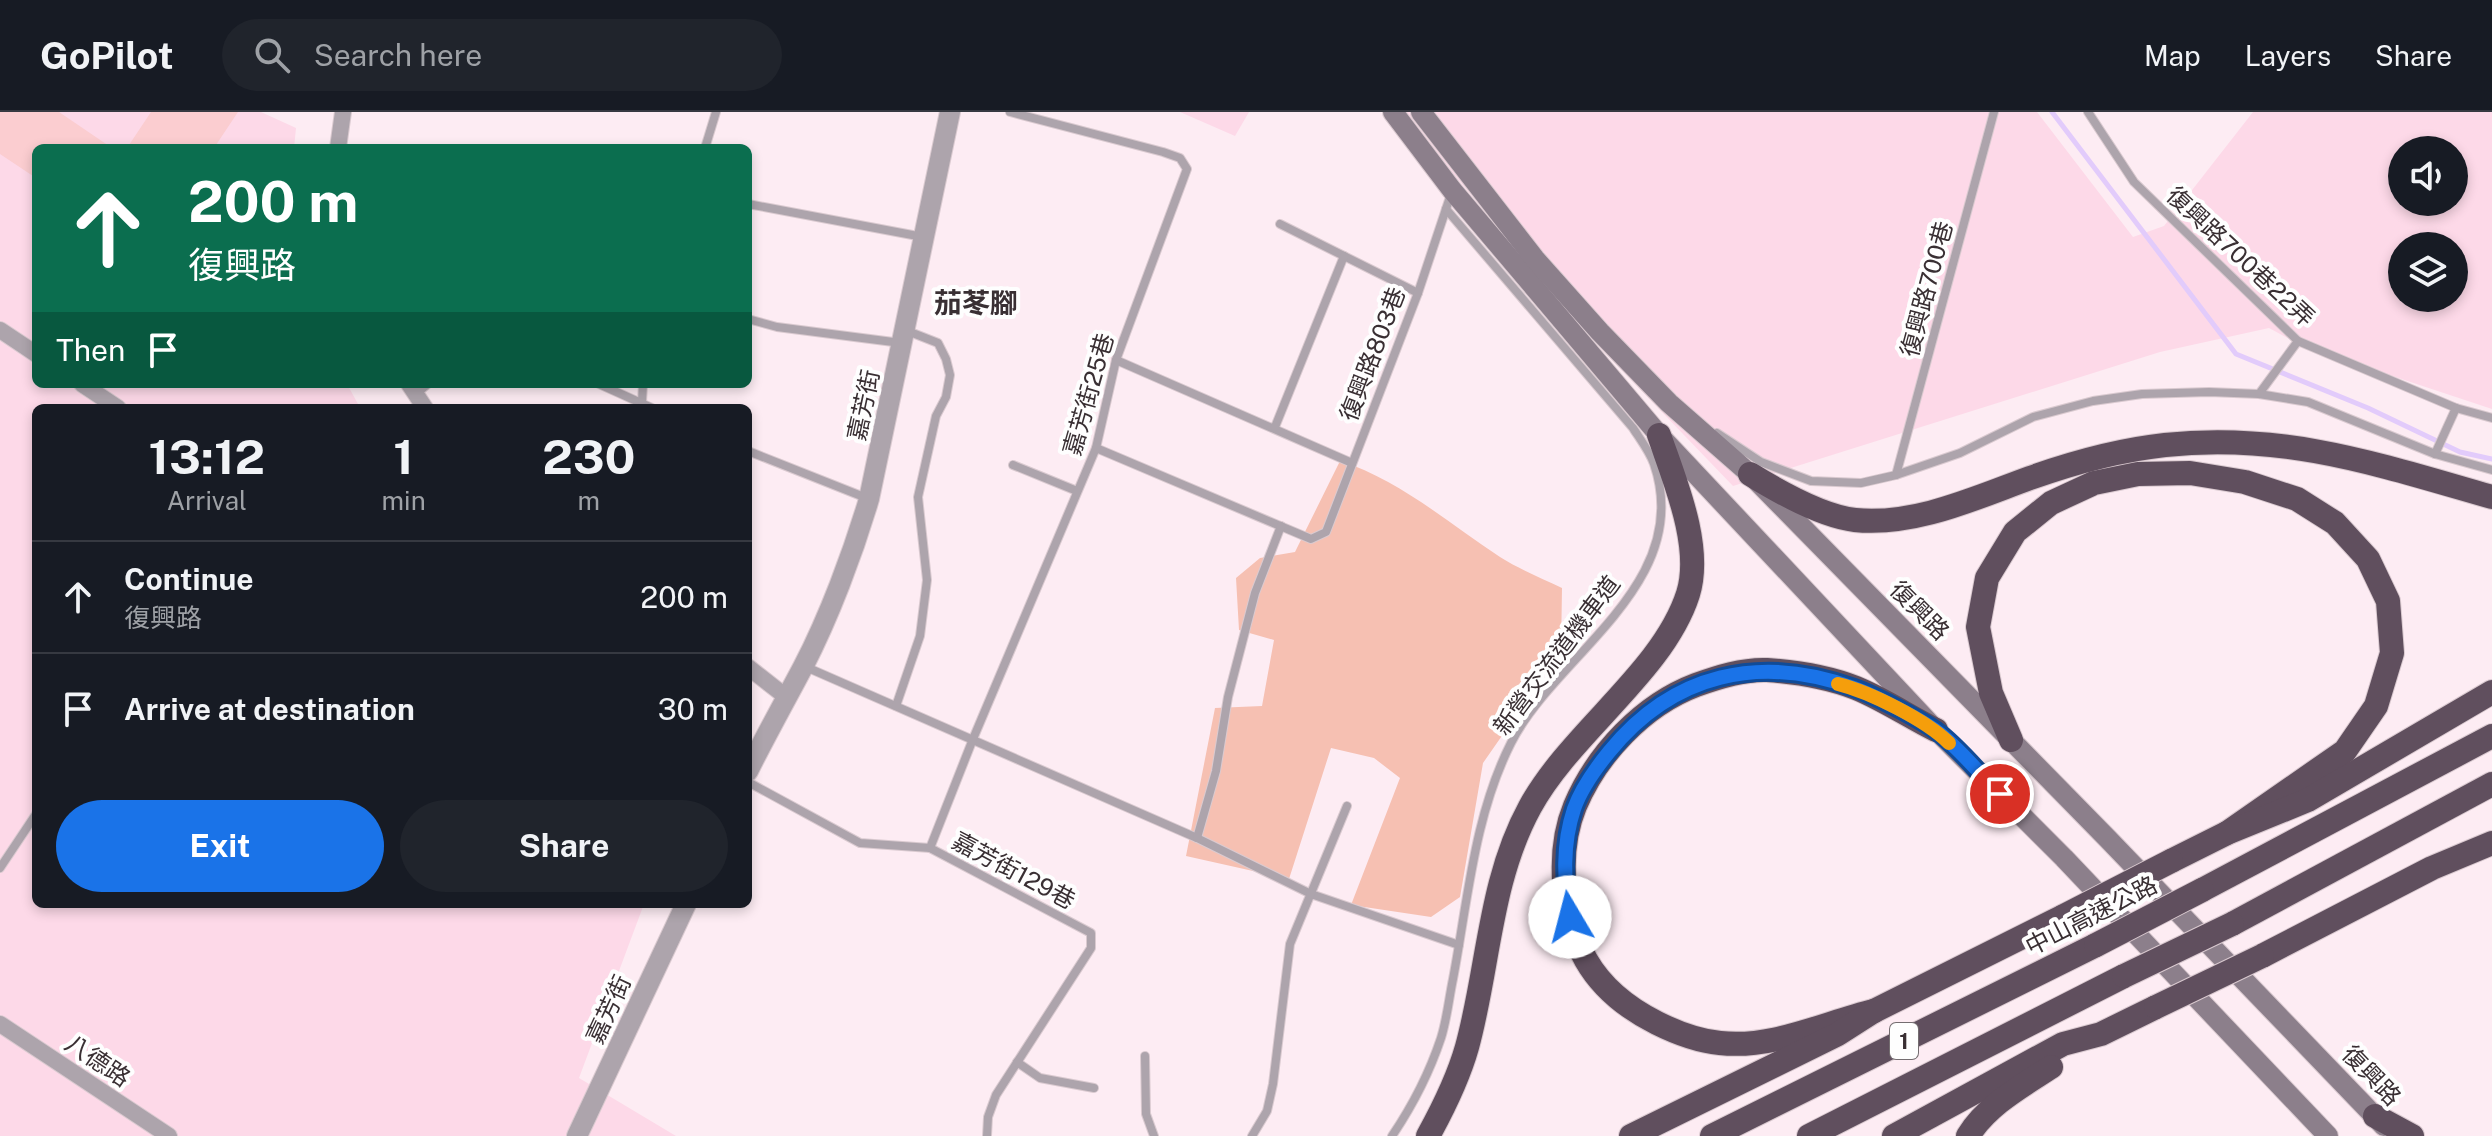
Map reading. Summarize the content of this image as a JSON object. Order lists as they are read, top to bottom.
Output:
{
  "streets": {
    "highway": ["中山高速公路", "1"],
    "main road": ["復興路"],
    "street": ["嘉芳街", "八德路"],
    "lane": [
      "復興路700巷22弄",
      "復興路700巷",
      "復興路803巷",
      "嘉芳街25巷",
      "新營交流道機車道",
      "嘉芳街129巷"
    ]
  },
  "crossings": [
    ["復興路803巷", "新營交流道機車道"],
    ["嘉芳街25巷", "嘉芳街129巷"]
  ],
  "districts": ["茄苳腳"],
  "page": {
    "header": "GoPilot",
    "search": "Search here",
    "nav": ["Map", "Layers", "Share"],
    "turn": ["200 m", "復興路"],
    "then": "Then",
    "eta": [
      "13:12",
      "Arrival",
      "1",
      "min",
      "230",
      "m"
    ],
    "list": [
      {
        "name": "Continue",
        "note": "復興路",
        "value": "200 m"
      },
      {
        "name": "Arrive at destination",
        "value": "30 m"
      }
    ],
    "buttons": ["Exit", "Share"]
  }
}
